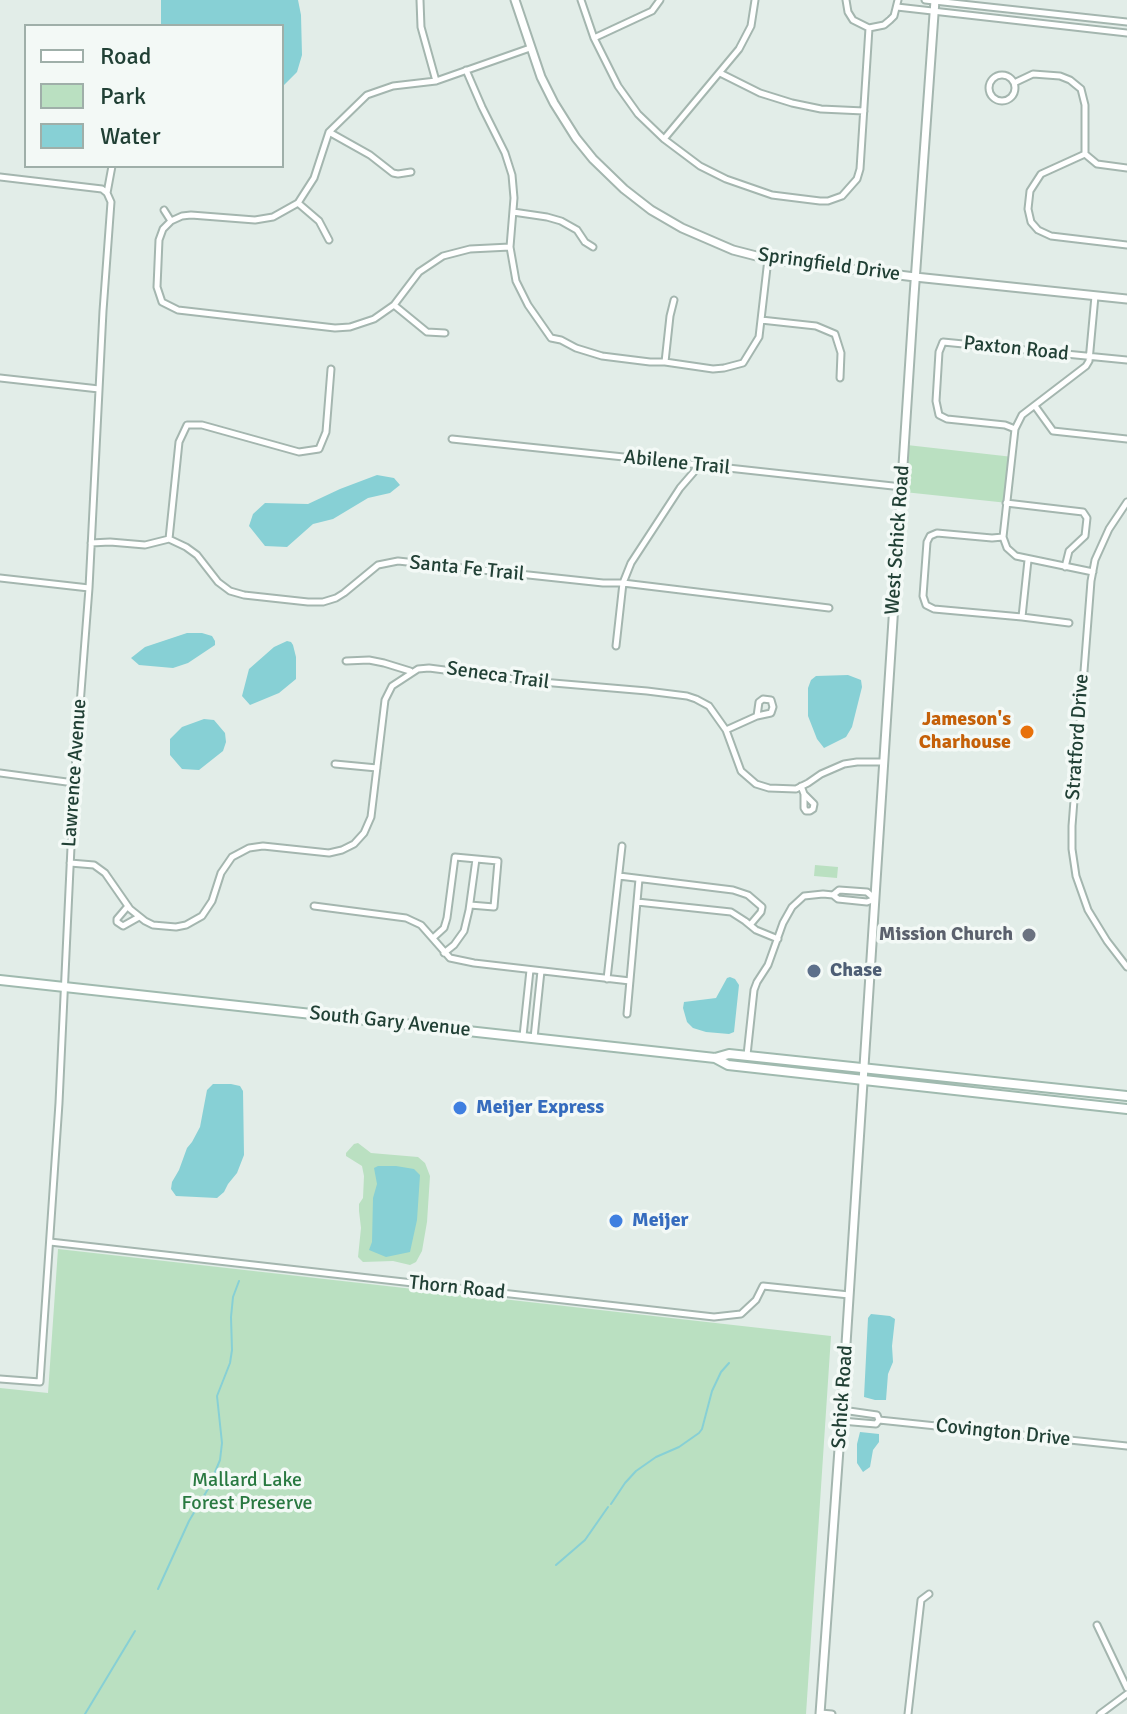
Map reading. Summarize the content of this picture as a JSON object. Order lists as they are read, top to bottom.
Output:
{
  "streets": {
    "main road": ["South Gary Avenue"],
    "street": [
      "Springfield Drive",
      "Paxton Road",
      "Abilene Trail",
      "West Schick Road",
      "Santa Fe Trail",
      "Seneca Trail",
      "Stratford Drive",
      "Lawrence Avenue",
      "Thorn Road",
      "Schick Road",
      "Covington Drive"
    ]
  },
  "crossings": [
    ["Springfield Drive", "West Schick Road"],
    ["Abilene Trail", "West Schick Road"],
    ["West Schick Road", "Seneca Trail"],
    ["West Schick Road", "South Gary Avenue"],
    ["West Schick Road", "Schick Road"],
    ["Lawrence Avenue", "South Gary Avenue"],
    ["Lawrence Avenue", "Thorn Road"],
    ["South Gary Avenue", "Schick Road"],
    ["Thorn Road", "Schick Road"],
    ["Schick Road", "Covington Drive"]
  ],
  "parks": ["Mallard Lake Forest Preserve"],
  "places": [
    "Jameson's Charhouse",
    "Mission Church",
    "Chase",
    "Meijer Express",
    "Meijer"
  ],
  "legend": ["Road", "Park", "Water"]
}
